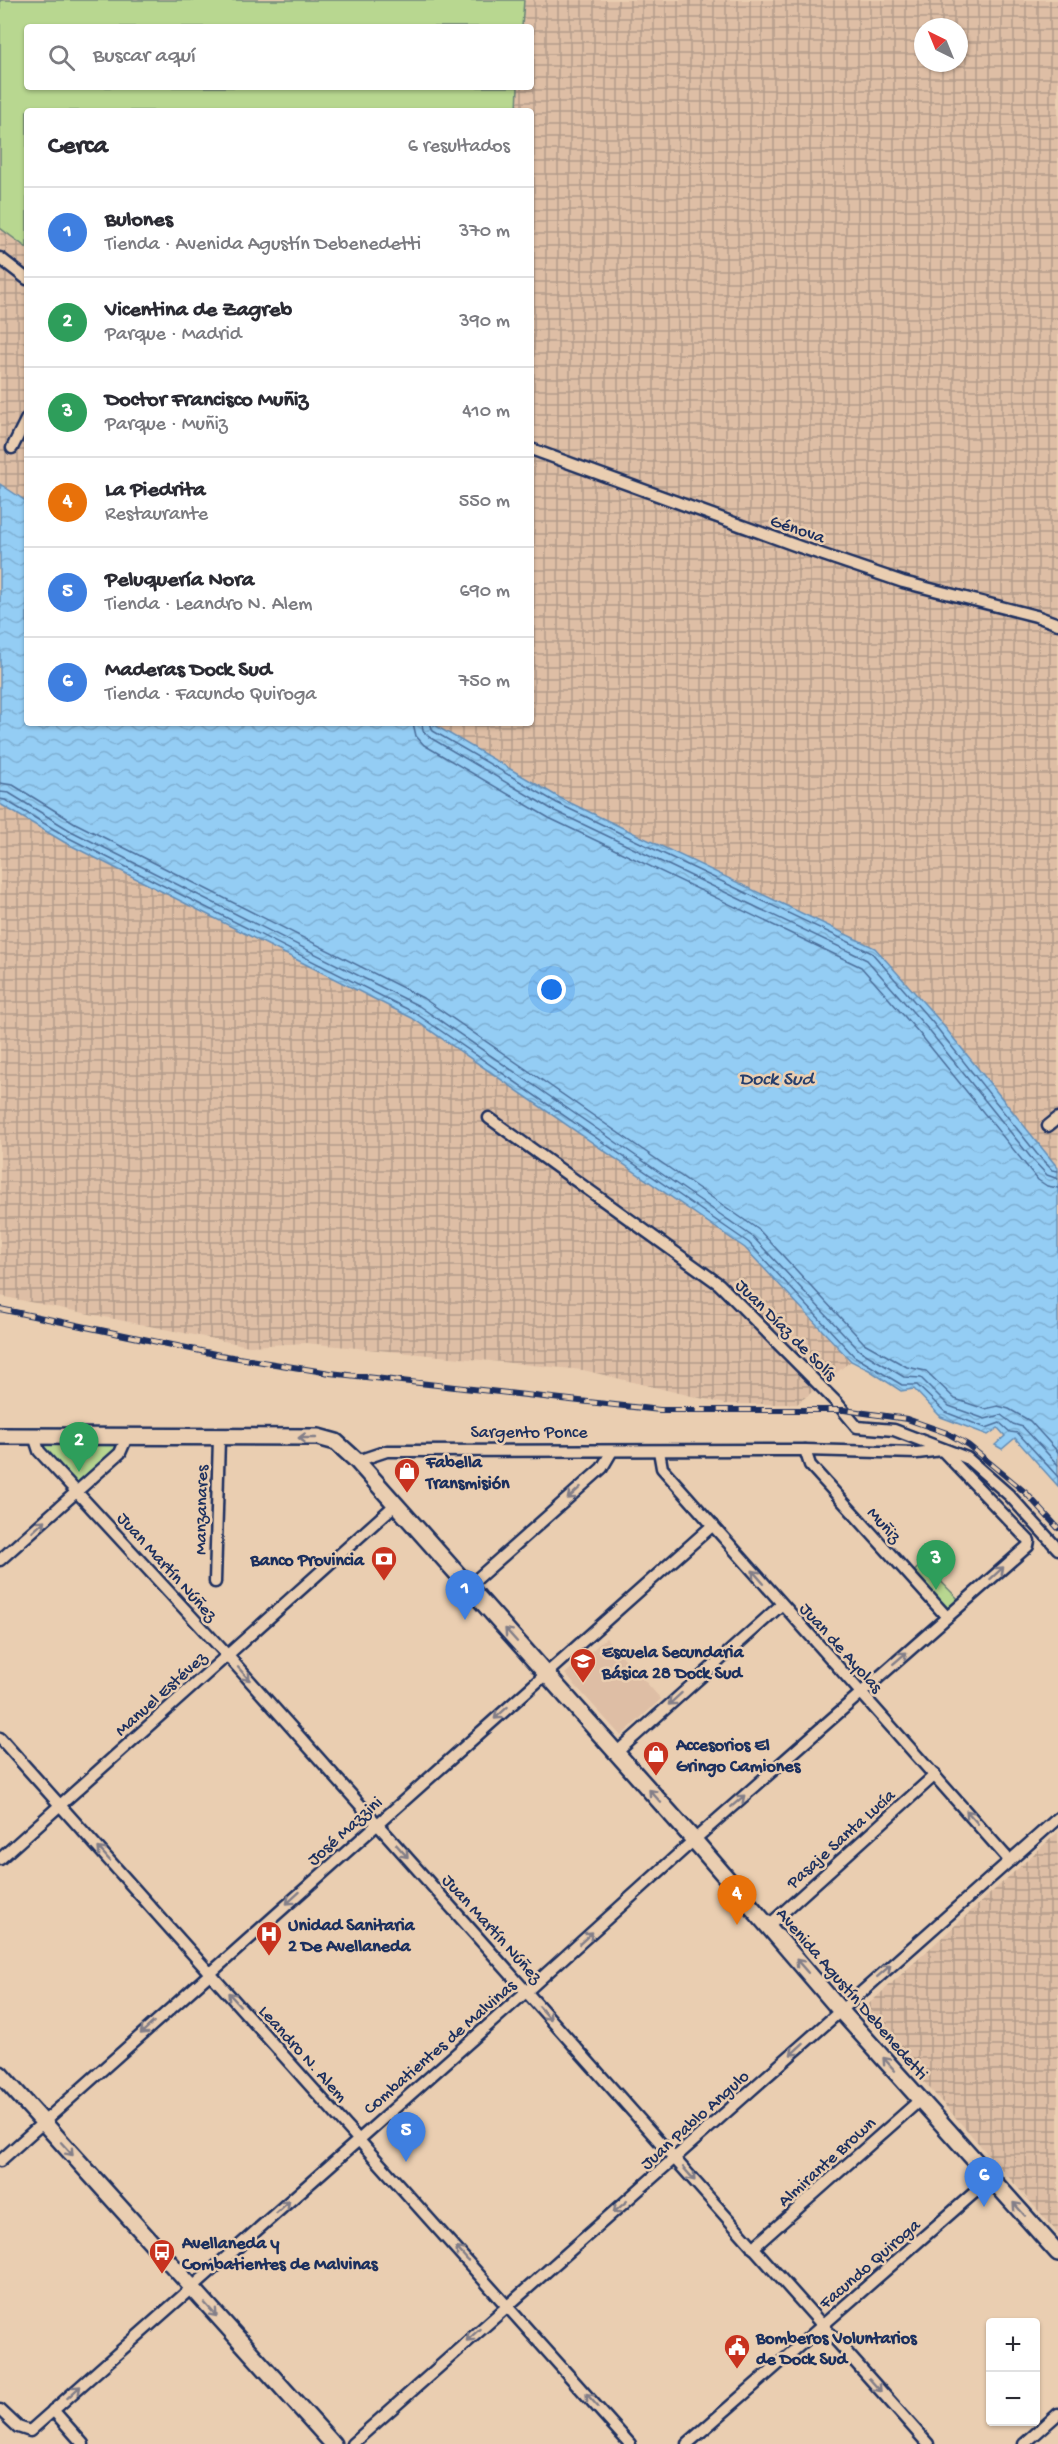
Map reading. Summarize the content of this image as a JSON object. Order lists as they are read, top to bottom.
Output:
{
  "streets": {
    "main road": ["Avenida Agustín Debenedetti"],
    "street": [
      "Génova",
      "Juan Díaz de Solís",
      "Sargento Ponce",
      "Manzanares",
      "Muñiz",
      "Juan Martín Núñez",
      "Juan de Ayolas",
      "Manuel Estévez",
      "José Mazzini",
      "Pasaje Santa Lucía",
      "Combatientes de Malvinas",
      "Leandro N. Alem",
      "Juan Pablo Angulo",
      "Almirante Brown",
      "Facundo Quiroga"
    ]
  },
  "crossings": [
    ["Juan Díaz de Solís", "Sargento Ponce"],
    ["Juan Díaz de Solís", "Combatientes de Malvinas"],
    ["Sargento Ponce", "Muñiz"],
    ["Sargento Ponce", "Juan de Ayolas"],
    ["Sargento Ponce", "Avenida Agustín Debenedetti"],
    ["Sargento Ponce", "Combatientes de Malvinas"],
    ["Muñiz", "Combatientes de Malvinas"],
    ["Juan Martín Núñez", "Manuel Estévez"],
    ["Juan Martín Núñez", "José Mazzini"],
    ["Juan Martín Núñez", "Combatientes de Malvinas"],
    ["Juan Martín Núñez", "Juan Pablo Angulo"],
    ["Juan Martín Núñez", "Almirante Brown"],
    ["Juan Martín Núñez", "Facundo Quiroga"],
    ["Juan de Ayolas", "José Mazzini"],
    ["Juan de Ayolas", "Pasaje Santa Lucía"],
    ["Juan de Ayolas", "Combatientes de Malvinas"],
    ["Juan de Ayolas", "Juan Pablo Angulo"],
    ["Manuel Estévez", "Avenida Agustín Debenedetti"],
    ["Manuel Estévez", "Leandro N. Alem"],
    ["José Mazzini", "Avenida Agustín Debenedetti"],
    ["José Mazzini", "Leandro N. Alem"],
    ["Pasaje Santa Lucía", "Avenida Agustín Debenedetti"],
    ["Avenida Agustín Debenedetti", "Combatientes de Malvinas"],
    ["Avenida Agustín Debenedetti", "Juan Pablo Angulo"],
    ["Avenida Agustín Debenedetti", "Almirante Brown"],
    ["Avenida Agustín Debenedetti", "Facundo Quiroga"],
    ["Combatientes de Malvinas", "Leandro N. Alem"],
    ["Leandro N. Alem", "Juan Pablo Angulo"]
  ],
  "one_way": [
    "Juan Martín Núñez",
    "Juan de Ayolas",
    "José Mazzini",
    "Avenida Agustín Debenedetti",
    "Combatientes de Malvinas",
    "Leandro N. Alem"
  ],
  "water": ["Dock Sud"],
  "places": {
    "shop": ["Fabella Transmisión", "Accesorios El Gringo Camiones"],
    "bank": ["Banco Provincia"],
    "school or university": ["Escuela Secundaria Básica 28 Dock Sud"],
    "hospital": ["Unidad Sanitaria 2 De Avellaneda"],
    "bus stop": ["Avellaneda y Combatientes de Malvinas"],
    "public building": ["Bomberos Voluntarios de Dock Sud"]
  },
  "north": "top left",
  "page": {
    "search": "Buscar aquí",
    "heading": ["Cerca", "6 resultados"],
    "list": [
      {
        "mark": "1",
        "name": "Bulones",
        "note": "Tienda · Avenida Agustín Debenedetti",
        "value": "370 m"
      },
      {
        "mark": "2",
        "name": "Vicentina de Zagreb",
        "note": "Parque · Madrid",
        "value": "390 m"
      },
      {
        "mark": "3",
        "name": "Doctor Francisco Muñiz",
        "note": "Parque · Muñiz",
        "value": "410 m"
      },
      {
        "mark": "4",
        "name": "La Piedrita",
        "note": "Restaurante",
        "value": "550 m"
      },
      {
        "mark": "5",
        "name": "Peluquería Nora",
        "note": "Tienda · Leandro N. Alem",
        "value": "690 m"
      },
      {
        "mark": "6",
        "name": "Maderas Dock Sud",
        "note": "Tienda · Facundo Quiroga",
        "value": "750 m"
      }
    ],
    "pins": [
      "2",
      "3",
      "1",
      "4",
      "5",
      "6"
    ],
    "map_buttons": ["+", "−"]
  }
}
